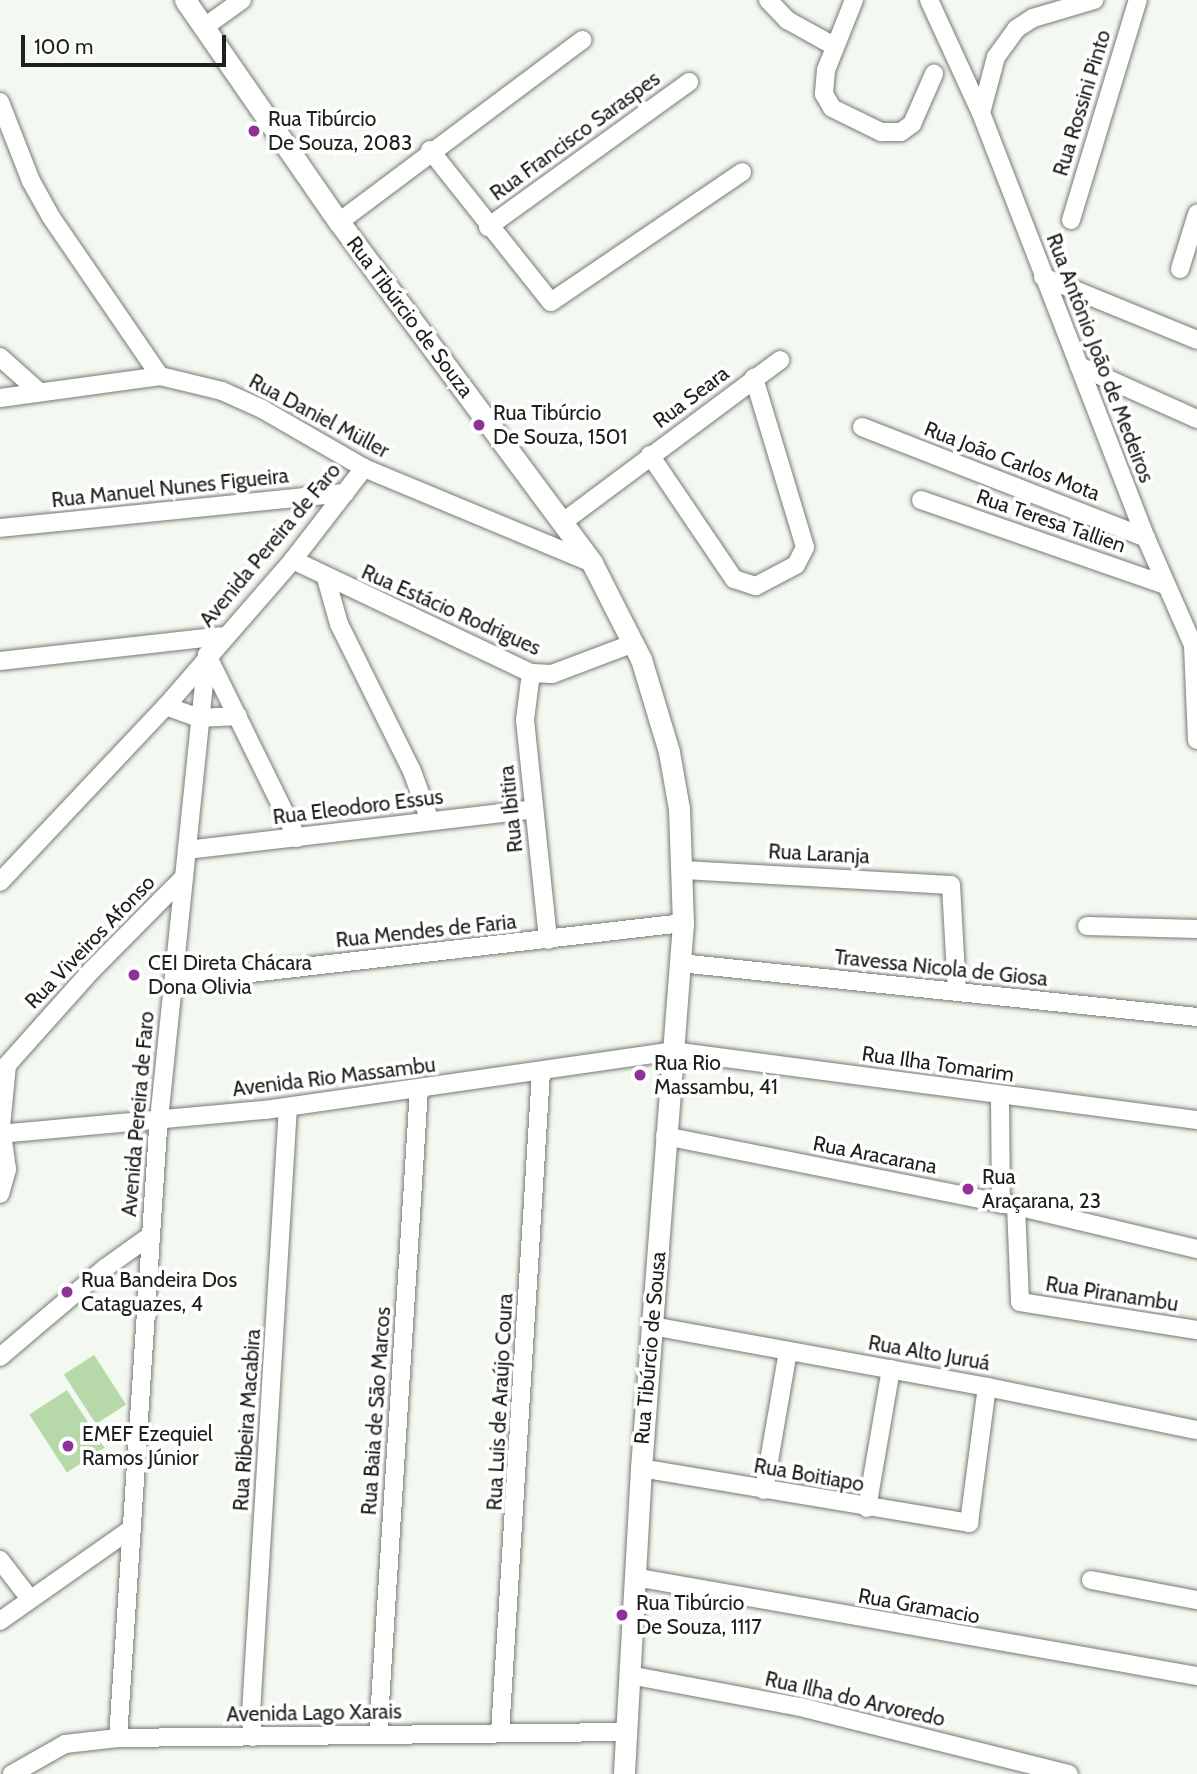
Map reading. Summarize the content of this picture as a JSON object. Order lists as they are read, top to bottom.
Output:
{
  "streets": {
    "main road": ["Rua Tibúrcio de Souza", "Rua Tibúrcio de Sousa"],
    "street": [
      "Rua Rossini Pinto",
      "Rua Francisco Saraspes",
      "Rua Antônio João de Medeiros",
      "Rua Seara",
      "Rua Daniel Müller",
      "Rua João Carlos Mota",
      "Rua Manuel Nunes Figueira",
      "Rua Teresa Tallien",
      "Avenida Pereira de Faro",
      "Rua Estácio Rodrigues",
      "Rua Eleodoro Essus",
      "Rua Ibitira",
      "Rua Laranja",
      "Rua Mendes de Faria",
      "Rua Viveiros Afonso",
      "Travessa Nicola de Giosa",
      "Rua Ilha Tomarim",
      "Avenida Rio Massambu",
      "Rua Aracarana",
      "Rua Piranambu",
      "Rua Alto Juruá",
      "Rua Luis de Araújo Coura",
      "Rua Baia de São Marcos",
      "Rua Ribeira Macabira",
      "Rua Boitiapo",
      "Rua Gramacio",
      "Rua Ilha do Arvoredo",
      "Avenida Lago Xarais"
    ]
  },
  "crossings": [
    ["Rua Tibúrcio de Souza", "Rua Seara"],
    ["Rua Tibúrcio de Souza", "Rua Daniel Müller"],
    ["Rua Tibúrcio de Souza", "Rua Estácio Rodrigues"],
    ["Rua Tibúrcio de Souza", "Rua Laranja"],
    ["Rua Tibúrcio de Souza", "Rua Mendes de Faria"],
    ["Rua Tibúrcio de Souza", "Rua Tibúrcio de Sousa"],
    ["Rua Antônio João de Medeiros", "Rua João Carlos Mota"],
    ["Rua Antônio João de Medeiros", "Rua Teresa Tallien"],
    ["Rua Daniel Müller", "Avenida Pereira de Faro"],
    ["Rua Manuel Nunes Figueira", "Avenida Pereira de Faro"],
    ["Avenida Pereira de Faro", "Rua Estácio Rodrigues"],
    ["Avenida Pereira de Faro", "Rua Eleodoro Essus"],
    ["Avenida Pereira de Faro", "Rua Mendes de Faria"],
    ["Avenida Pereira de Faro", "Rua Viveiros Afonso"],
    ["Avenida Pereira de Faro", "Avenida Rio Massambu"],
    ["Avenida Pereira de Faro", "Avenida Lago Xarais"],
    ["Rua Estácio Rodrigues", "Rua Ibitira"],
    ["Rua Eleodoro Essus", "Rua Ibitira"],
    ["Rua Ibitira", "Rua Mendes de Faria"],
    ["Rua Laranja", "Travessa Nicola de Giosa"],
    ["Rua Mendes de Faria", "Rua Tibúrcio de Sousa"],
    ["Travessa Nicola de Giosa", "Rua Tibúrcio de Sousa"],
    ["Rua Ilha Tomarim", "Avenida Rio Massambu"],
    ["Rua Ilha Tomarim", "Rua Tibúrcio de Sousa"],
    ["Avenida Rio Massambu", "Rua Tibúrcio de Sousa"],
    ["Avenida Rio Massambu", "Rua Luis de Araújo Coura"],
    ["Avenida Rio Massambu", "Rua Baia de São Marcos"],
    ["Avenida Rio Massambu", "Rua Ribeira Macabira"],
    ["Rua Aracarana", "Rua Piranambu"],
    ["Rua Aracarana", "Rua Tibúrcio de Sousa"],
    ["Rua Tibúrcio de Sousa", "Rua Alto Juruá"],
    ["Rua Tibúrcio de Sousa", "Rua Boitiapo"],
    ["Rua Tibúrcio de Sousa", "Rua Gramacio"],
    ["Rua Tibúrcio de Sousa", "Rua Ilha do Arvoredo"],
    ["Rua Tibúrcio de Sousa", "Avenida Lago Xarais"],
    ["Rua Alto Juruá", "Rua Boitiapo"],
    ["Rua Luis de Araújo Coura", "Avenida Lago Xarais"],
    ["Rua Baia de São Marcos", "Avenida Lago Xarais"],
    ["Rua Ribeira Macabira", "Avenida Lago Xarais"]
  ],
  "places": [
    "Rua Tibúrcio De Souza, 2083",
    "Rua Tibúrcio De Souza, 1501",
    "CEI Direta Chácara Dona Olivia",
    "Rua Rio Massambu, 41",
    "Rua Araçarana, 23",
    "Rua Bandeira Dos Cataguazes, 4",
    "EMEF Ezequiel Ramos Júnior",
    "Rua Tibúrcio De Souza, 1117"
  ],
  "scale_bar": "100 m"
}
